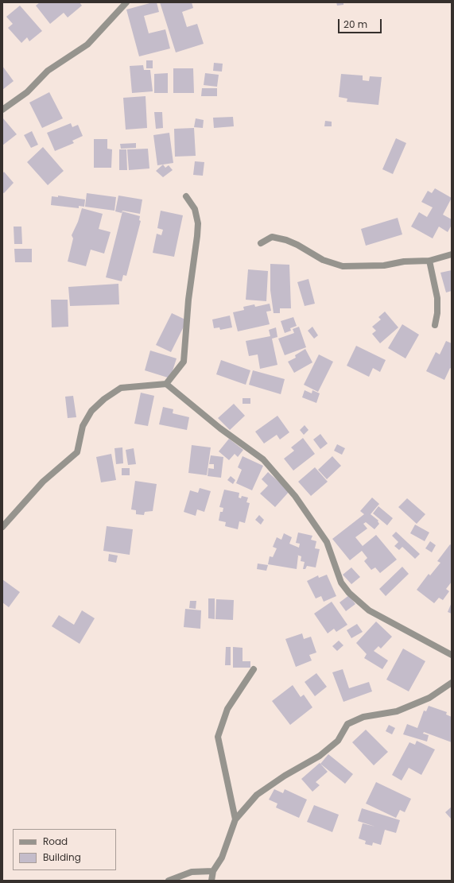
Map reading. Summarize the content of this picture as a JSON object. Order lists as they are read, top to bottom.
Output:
{
  "legend": ["Road", "Building"],
  "scale_bar": "20 m"
}
